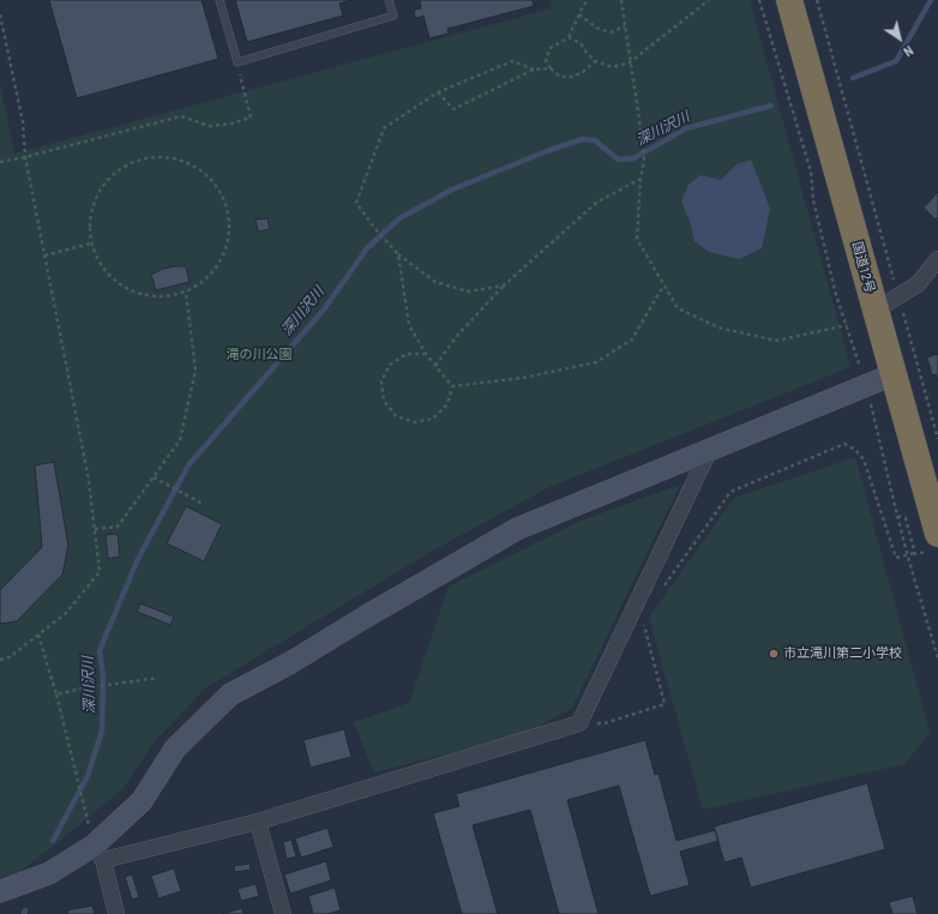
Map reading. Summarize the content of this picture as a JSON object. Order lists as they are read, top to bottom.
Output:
{
  "streets": {
    "highway": ["国道12号"]
  },
  "water": ["深川沢川"],
  "parks": ["滝の川公園"],
  "places": ["市立滝川第二小学校"],
  "north": "bottom right"
}
